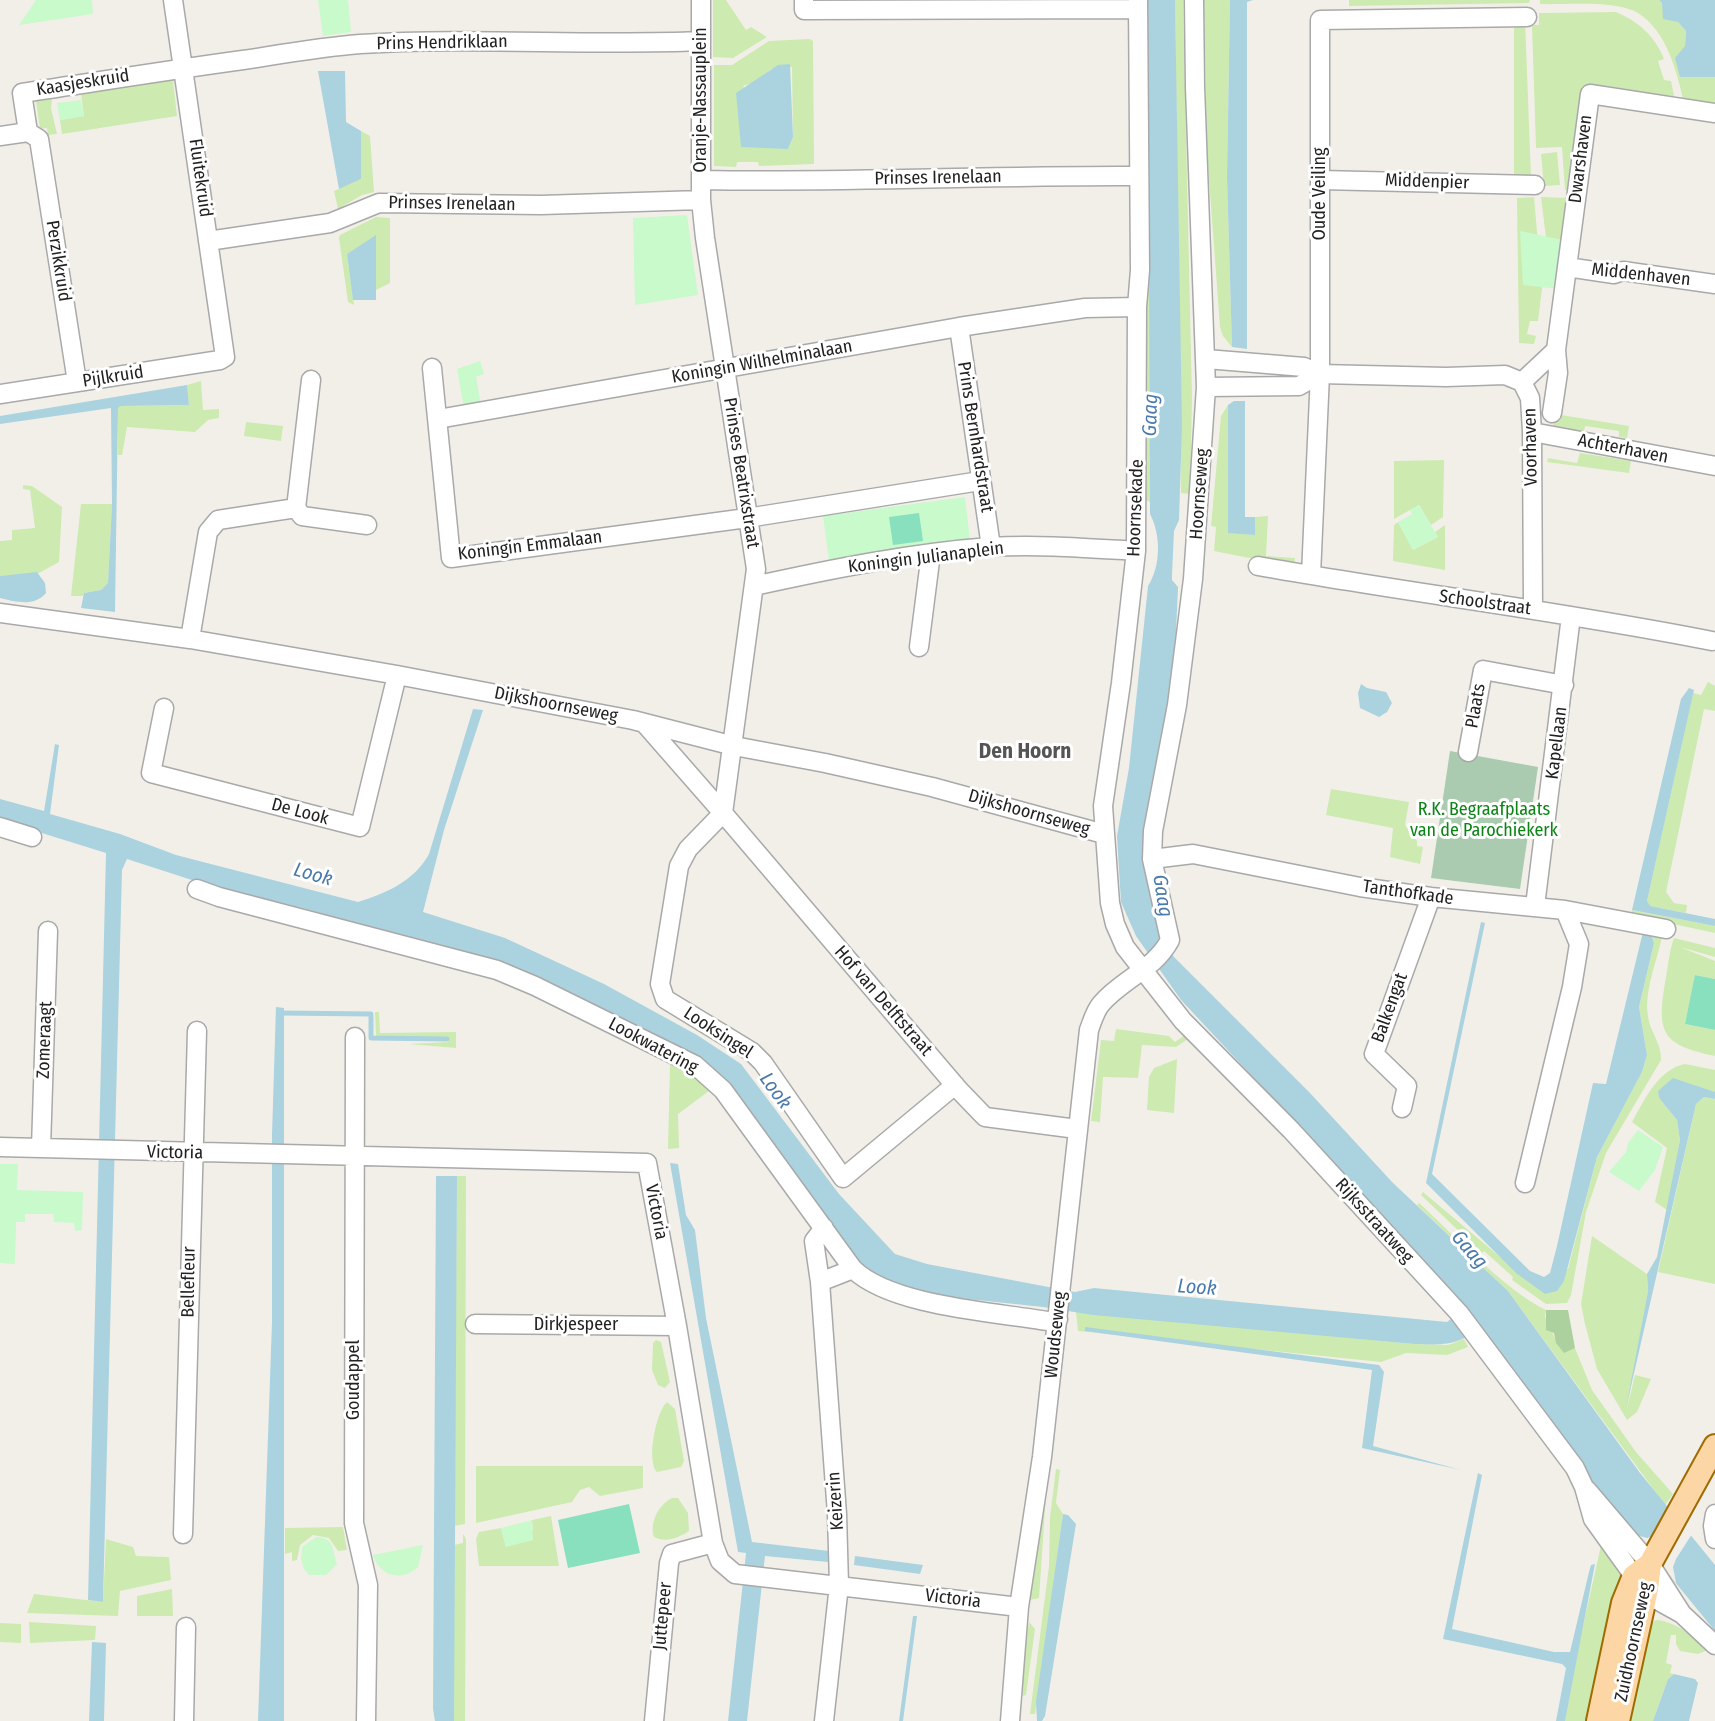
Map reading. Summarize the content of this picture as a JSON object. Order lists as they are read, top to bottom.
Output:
{
  "streets": {
    "main road": ["Zuidhoornseweg"],
    "street": [
      "Prins Hendriklaan",
      "Kaasjeskruid",
      "Oranje-Nassauplein",
      "Dwarshaven",
      "Fluitekruid",
      "Prinses Irenelaan",
      "Middenpier",
      "Oude Veiling",
      "Perzikkruid",
      "Middenhaven",
      "Koningin Wilhelminalaan",
      "Pijlkruid",
      "Prins Bernhardstraat",
      "Voorhaven",
      "Achterhaven",
      "Prinses Beatrixstraat",
      "Hoornseweg",
      "Hoornsekade",
      "Koningin Emmalaan",
      "Koningin Julianaplein",
      "Schoolstraat",
      "Dijkshoornseweg",
      "Plaats",
      "Kapellaan",
      "De Look",
      "Tanthofkade",
      "Hof van Delftstraat",
      "Balkengat",
      "Looksingel",
      "Zomeraagt",
      "Lookwatering",
      "Victoria",
      "Rijksstraatweg",
      "Bellefleur",
      "Dirkjespeer",
      "Woudseweg",
      "Goudappel",
      "Keizerin",
      "Juttepeer"
    ]
  },
  "crossings": [
    ["Prins Hendriklaan", "Kaasjeskruid"],
    ["Prins Hendriklaan", "Oranje-Nassauplein"],
    ["Prins Hendriklaan", "Fluitekruid"],
    ["Kaasjeskruid", "Fluitekruid"],
    ["Kaasjeskruid", "Perzikkruid"],
    ["Oranje-Nassauplein", "Prinses Irenelaan"],
    ["Oranje-Nassauplein", "Prinses Beatrixstraat"],
    ["Dwarshaven", "Middenhaven"],
    ["Fluitekruid", "Prinses Irenelaan"],
    ["Fluitekruid", "Pijlkruid"],
    ["Prinses Irenelaan", "Prinses Beatrixstraat"],
    ["Prinses Irenelaan", "Hoornsekade"],
    ["Middenpier", "Oude Veiling"],
    ["Oude Veiling", "Voorhaven"],
    ["Oude Veiling", "Schoolstraat"],
    ["Perzikkruid", "Pijlkruid"],
    ["Koningin Wilhelminalaan", "Prins Bernhardstraat"],
    ["Koningin Wilhelminalaan", "Prinses Beatrixstraat"],
    ["Koningin Wilhelminalaan", "Hoornsekade"],
    ["Koningin Wilhelminalaan", "Koningin Emmalaan"],
    ["Prins Bernhardstraat", "Koningin Julianaplein"],
    ["Voorhaven", "Achterhaven"],
    ["Voorhaven", "Hoornseweg"],
    ["Voorhaven", "Schoolstraat"],
    ["Prinses Beatrixstraat", "Koningin Emmalaan"],
    ["Prinses Beatrixstraat", "Koningin Julianaplein"],
    ["Prinses Beatrixstraat", "Dijkshoornseweg"],
    ["Hoornseweg", "Hoornsekade"],
    ["Hoornseweg", "Tanthofkade"],
    ["Hoornseweg", "Rijksstraatweg"],
    ["Hoornseweg", "Woudseweg"],
    ["Hoornsekade", "Koningin Julianaplein"],
    ["Hoornsekade", "Dijkshoornseweg"],
    ["Hoornsekade", "Rijksstraatweg"],
    ["Hoornsekade", "Woudseweg"],
    ["Schoolstraat", "Kapellaan"],
    ["Dijkshoornseweg", "De Look"],
    ["Dijkshoornseweg", "Hof van Delftstraat"],
    ["Plaats", "Kapellaan"],
    ["Kapellaan", "Tanthofkade"],
    ["Tanthofkade", "Balkengat"],
    ["Hof van Delftstraat", "Looksingel"],
    ["Hof van Delftstraat", "Woudseweg"],
    ["Zomeraagt", "Victoria"],
    ["Lookwatering", "Woudseweg"],
    ["Lookwatering", "Keizerin"],
    ["Victoria", "Bellefleur"],
    ["Victoria", "Dirkjespeer"],
    ["Victoria", "Woudseweg"],
    ["Victoria", "Goudappel"],
    ["Victoria", "Keizerin"],
    ["Victoria", "Juttepeer"],
    ["Rijksstraatweg", "Woudseweg"],
    ["Rijksstraatweg", "Zuidhoornseweg"]
  ],
  "districts": ["Den Hoorn"],
  "water": ["Gaag", "Look"],
  "parks": ["R.K. Begraafplaats van de Parochiekerk"]
}
